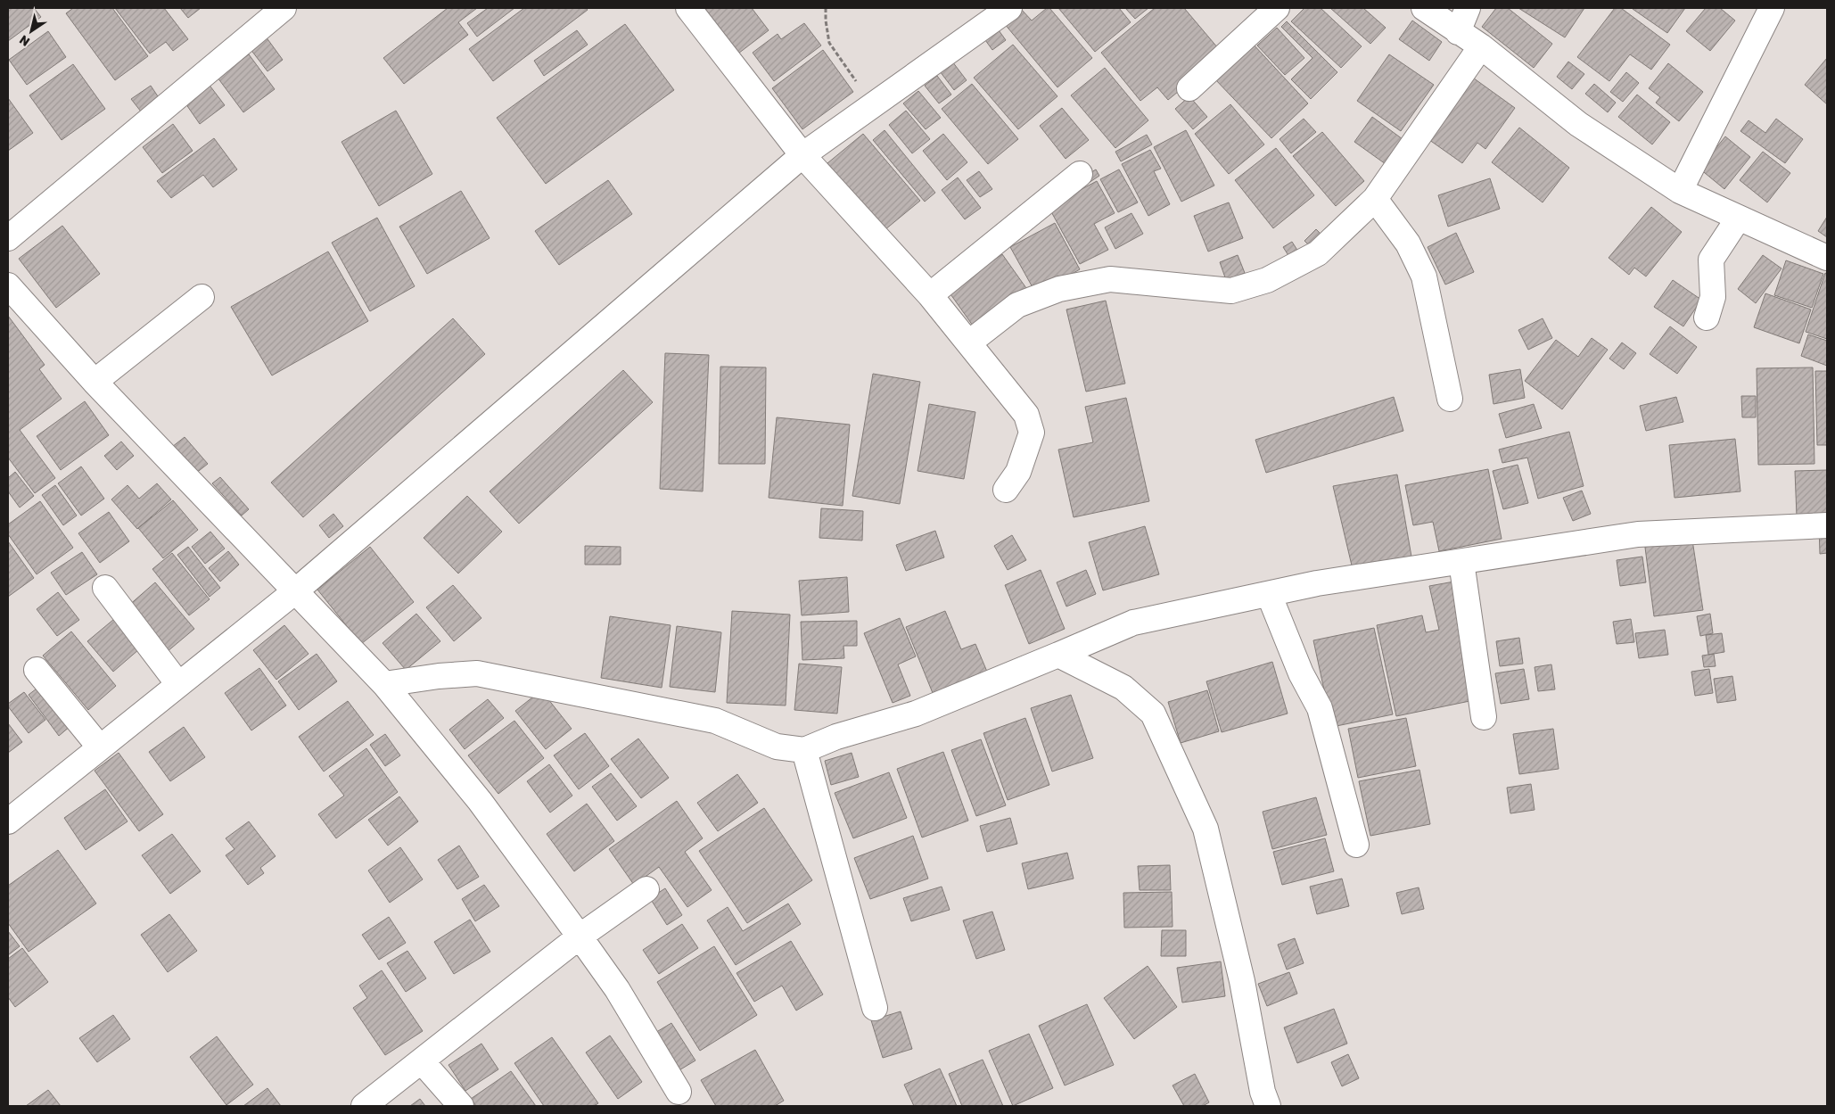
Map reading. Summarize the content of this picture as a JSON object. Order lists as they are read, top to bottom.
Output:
{
  "north": "bottom left"
}
